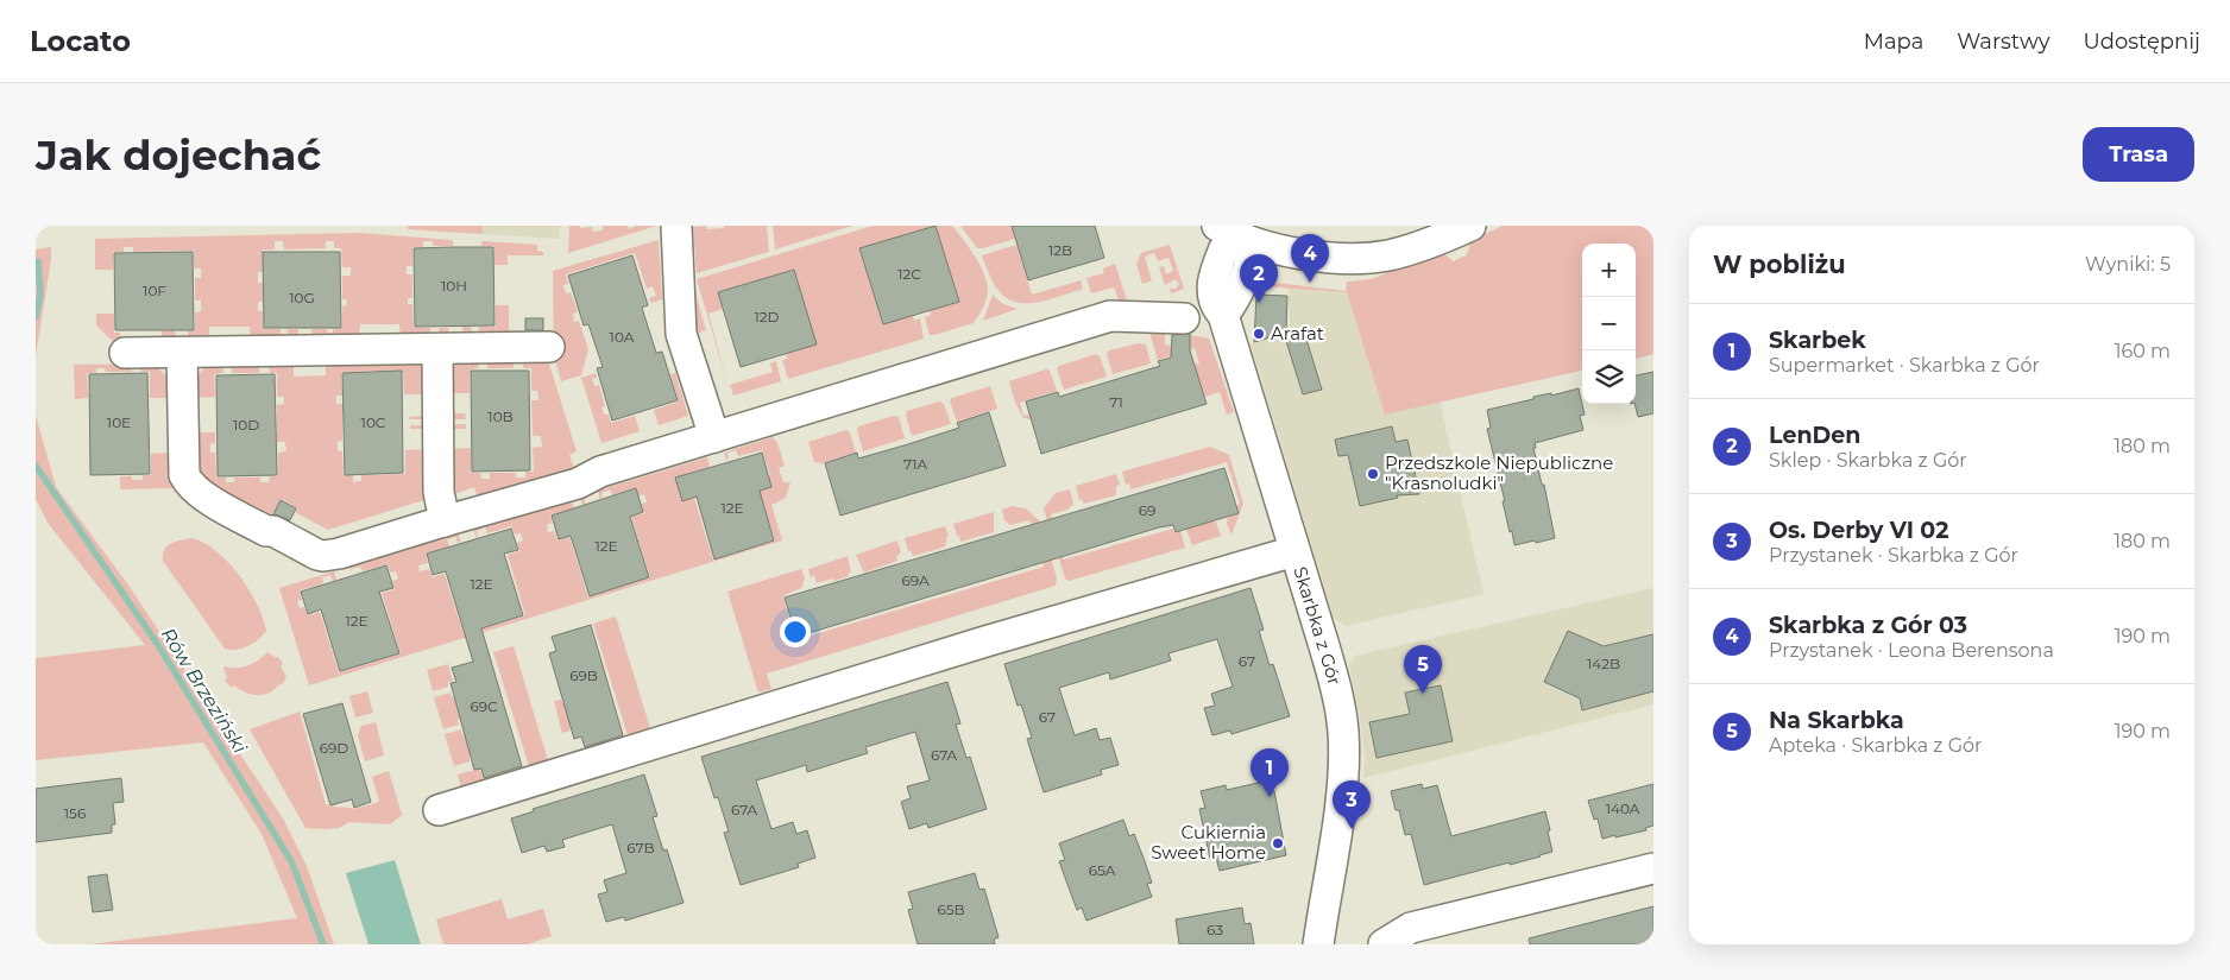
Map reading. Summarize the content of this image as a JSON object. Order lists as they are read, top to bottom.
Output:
{
  "streets": {
    "street": ["Skarbka z Gór"]
  },
  "water": ["Rów Brzeziński"],
  "places": ["Arafat", "Przedszkole Niepubliczne \"Krasnoludki\"", "Cukiernia Sweet Home"],
  "house_numbers": [
    "12B",
    "12C",
    "10H",
    "10F",
    "10G",
    "12D",
    "10A",
    "71",
    "10B",
    "10E",
    "10C",
    "10D",
    "71A",
    "12E",
    "69",
    "12E",
    "69A",
    "12E",
    "12E",
    "67",
    "142B",
    "69B",
    "69C",
    "67",
    "69D",
    "67A",
    "140A",
    "67A",
    "156",
    "67B",
    "65A",
    "65B",
    "63"
  ],
  "page": {
    "header": "Locato",
    "nav": ["Mapa", "Warstwy", "Udostępnij"],
    "buttons": "Trasa",
    "title": "Jak dojechać",
    "heading": ["W pobliżu", "Wyniki: 5"],
    "pins": [
      "4",
      "2",
      "5",
      "1",
      "3"
    ],
    "map_buttons": ["+", "−"],
    "list": [
      {
        "mark": "1",
        "name": "Skarbek",
        "note": "Supermarket · Skarbka z Gór",
        "value": "160 m"
      },
      {
        "mark": "2",
        "name": "LenDen",
        "note": "Sklep · Skarbka z Gór",
        "value": "180 m"
      },
      {
        "mark": "3",
        "name": "Os. Derby VI 02",
        "note": "Przystanek · Skarbka z Gór",
        "value": "180 m"
      },
      {
        "mark": "4",
        "name": "Skarbka z Gór 03",
        "note": "Przystanek · Leona Berensona",
        "value": "190 m"
      },
      {
        "mark": "5",
        "name": "Na Skarbka",
        "note": "Apteka · Skarbka z Gór",
        "value": "190 m"
      }
    ]
  }
}
